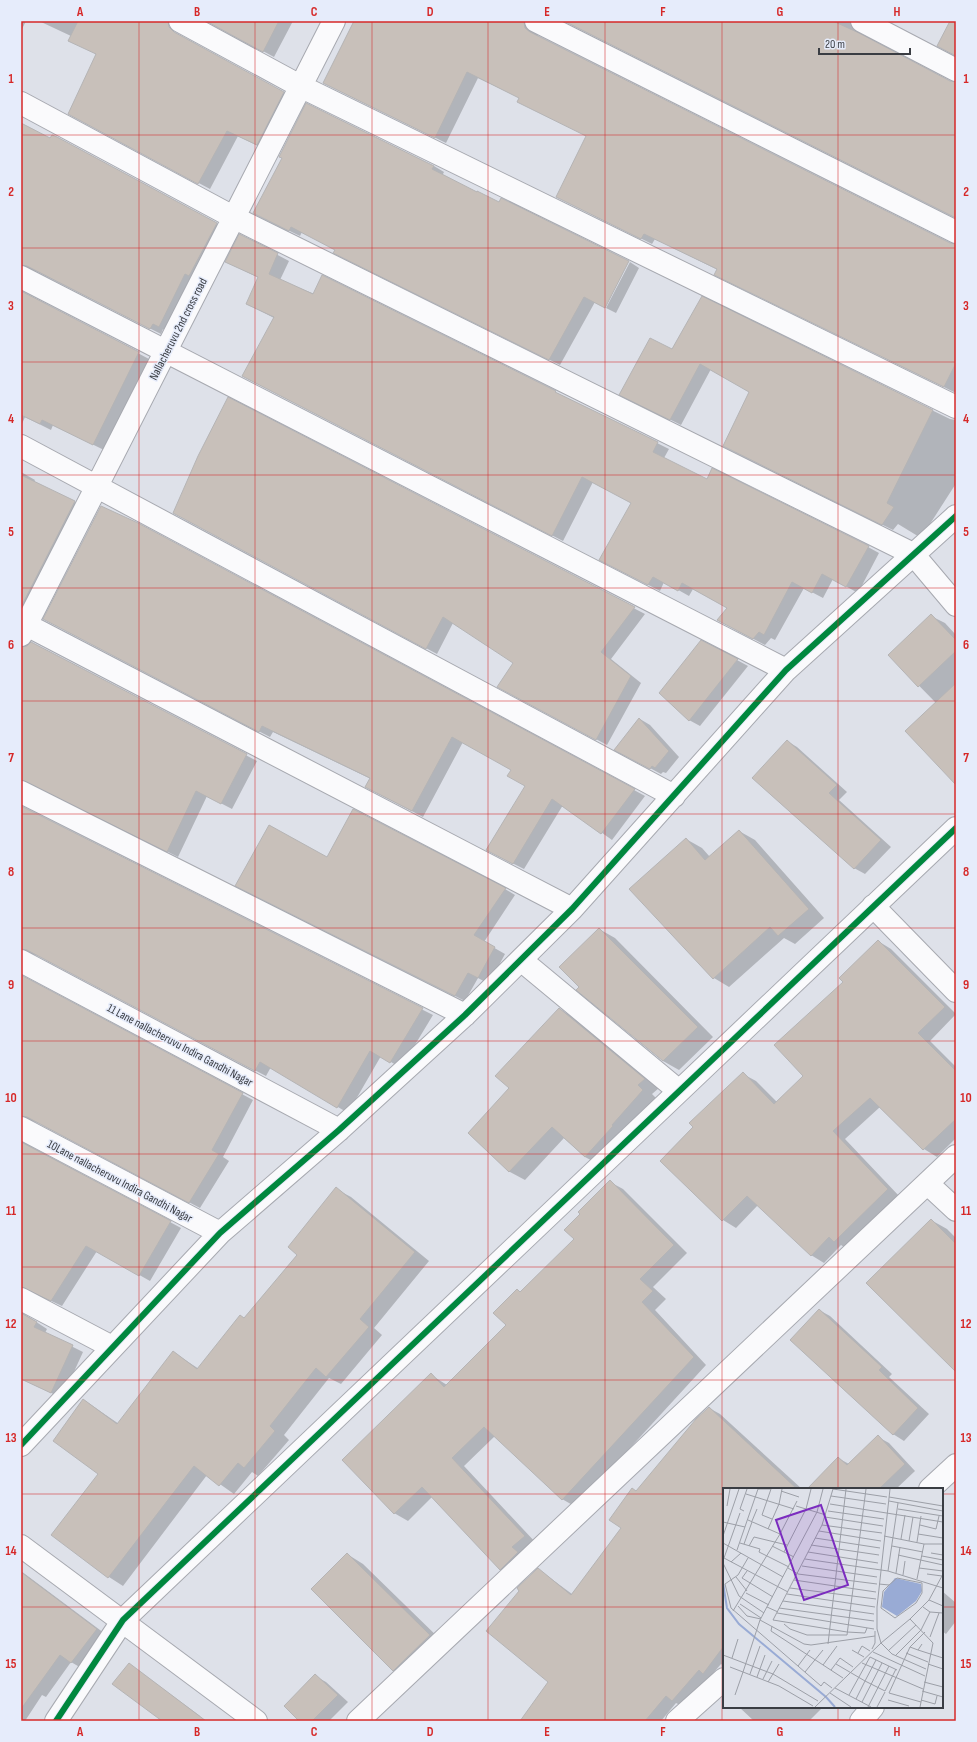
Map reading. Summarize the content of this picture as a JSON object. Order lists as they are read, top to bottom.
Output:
{
  "streets": {
    "street": ["Nallacheruvu 2nd cross road", "11 Lane nallacheruvu Indira Gandhi Nagar", "10Lane nallacheruvu Indira Gandhi Nagar"]
  },
  "scale_bar": "20 m",
  "grid": {
    "columns": [
      "A",
      "B",
      "C",
      "D",
      "E",
      "F",
      "G",
      "H"
    ],
    "rows": [
      "1",
      "2",
      "3",
      "4",
      "5",
      "6",
      "7",
      "8",
      "9",
      "10",
      "11",
      "12",
      "13",
      "14",
      "15"
    ]
  }
}
